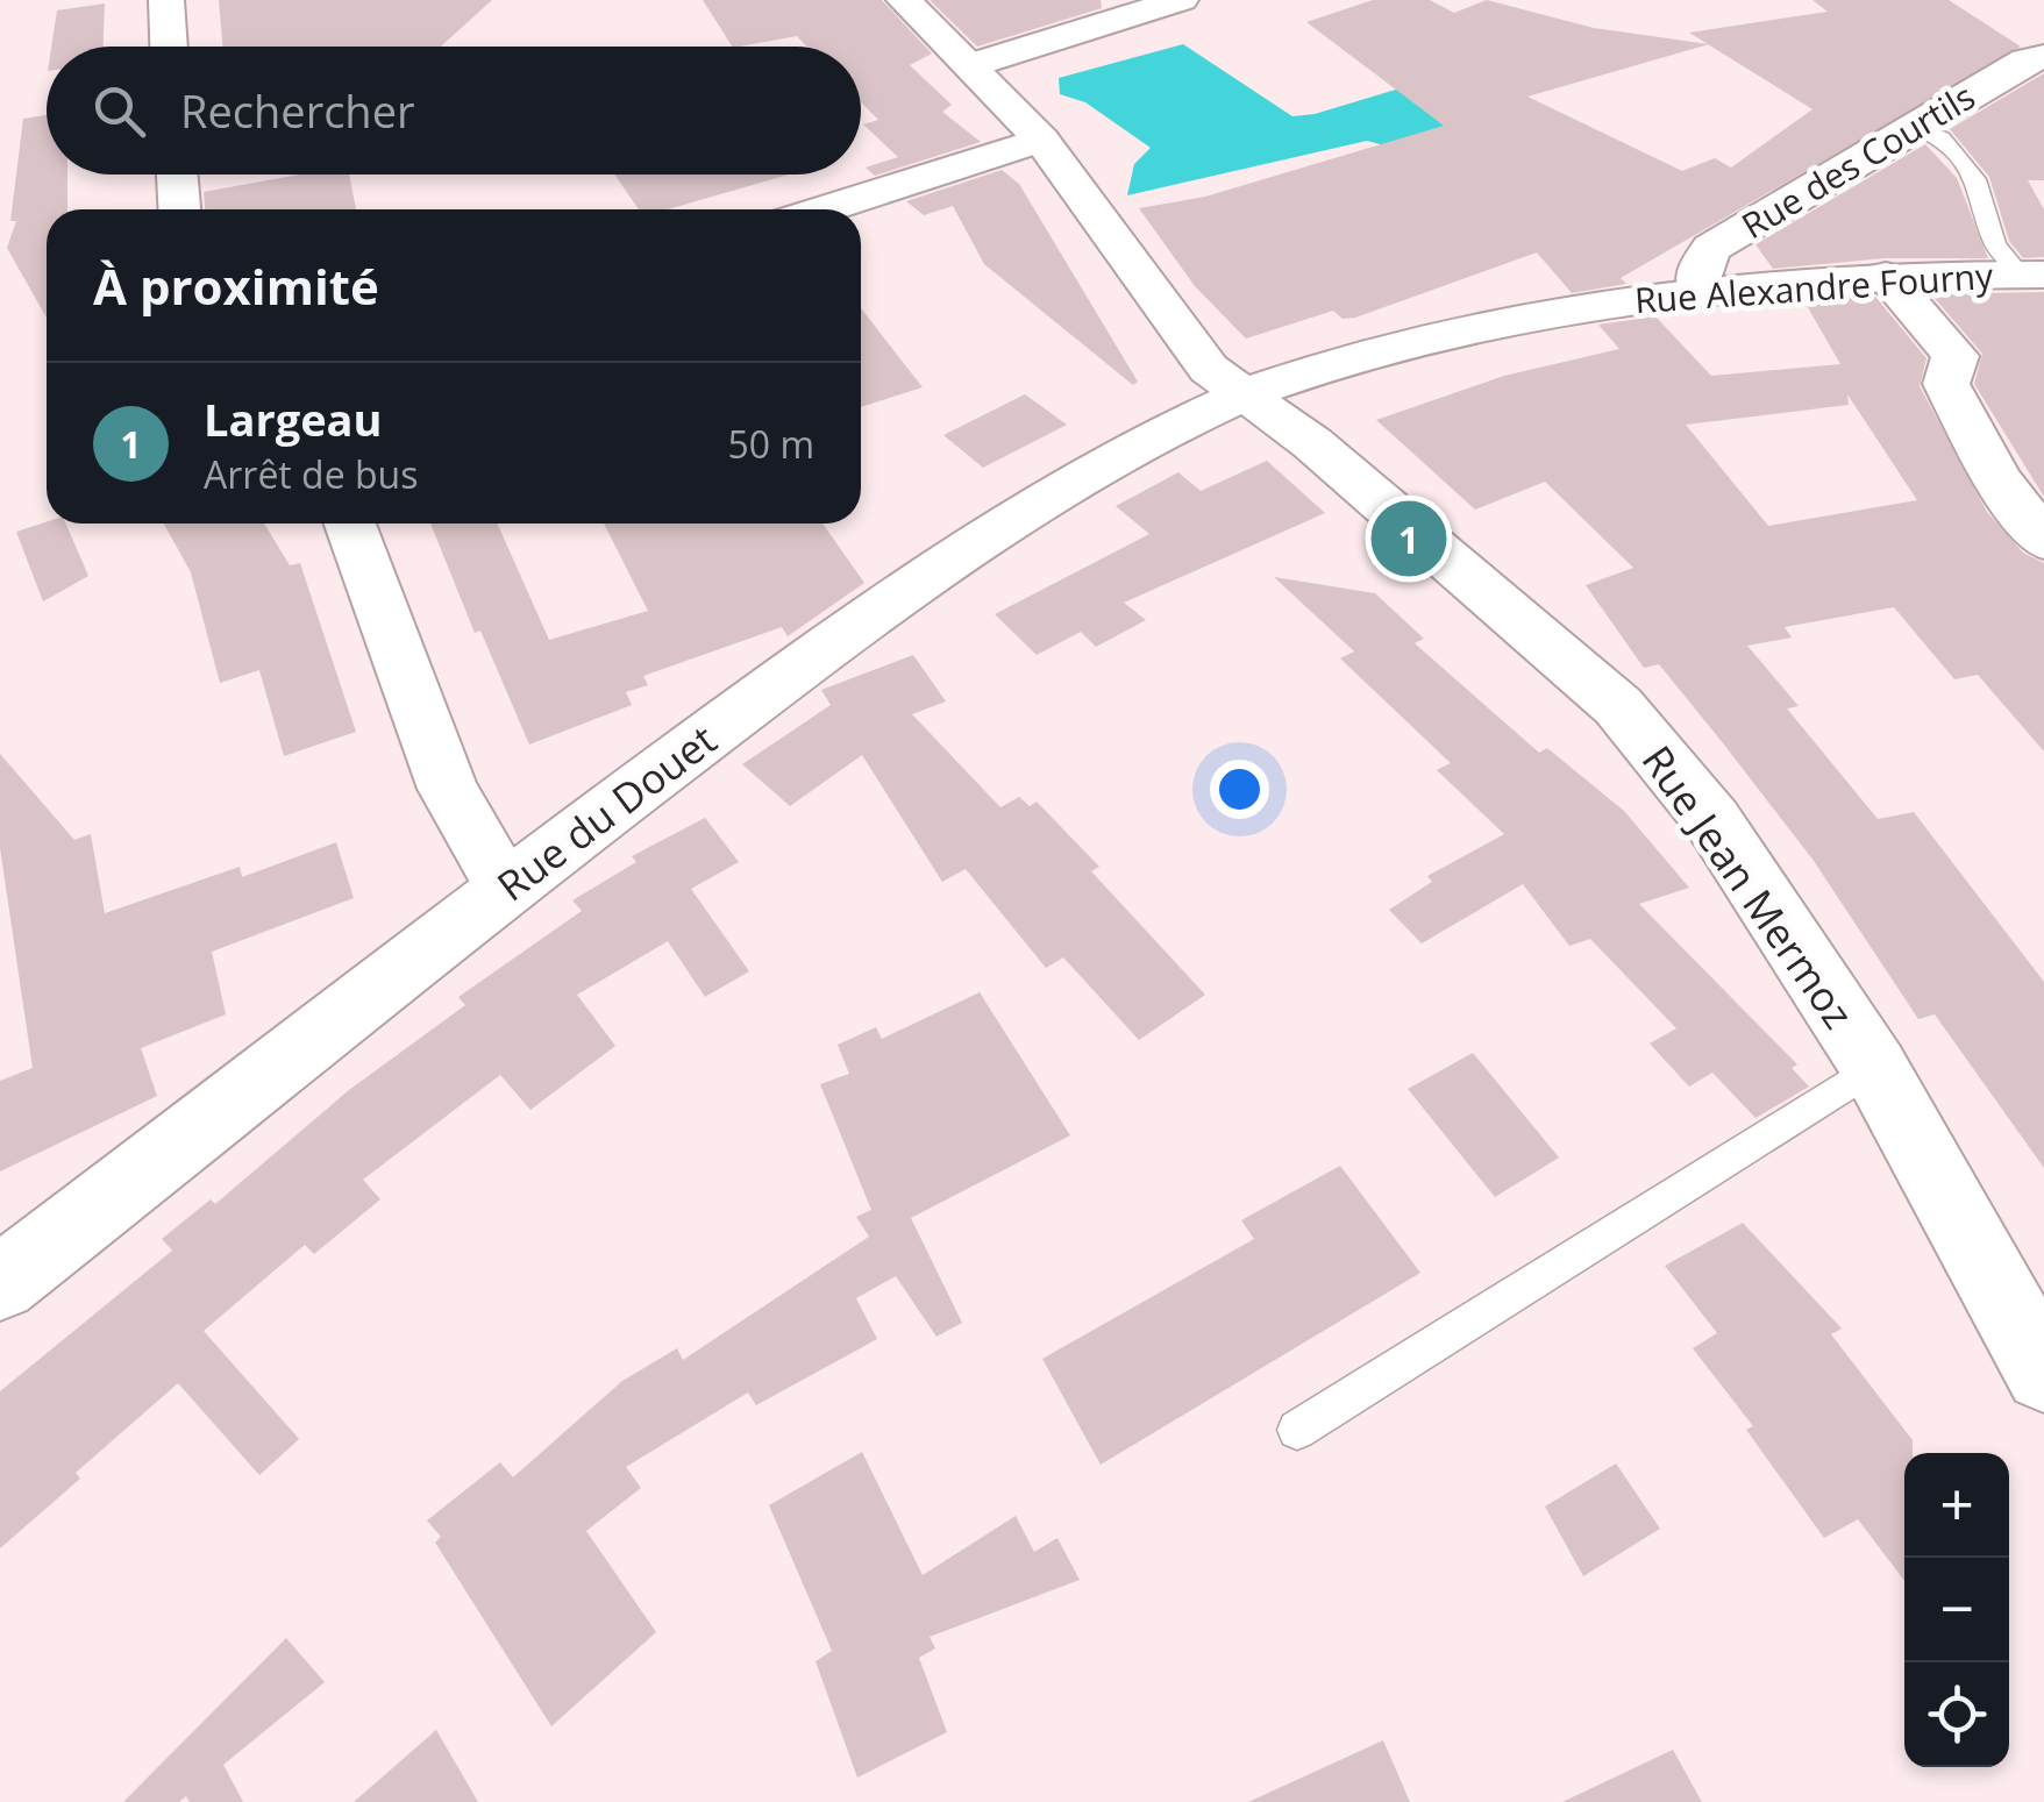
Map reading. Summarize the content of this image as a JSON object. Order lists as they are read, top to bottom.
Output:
{
  "streets": {
    "street": [
      "Rue des Courtils",
      "Rue Alexandre Fourny",
      "Rue du Douet",
      "Rue Jean Mermoz"
    ]
  },
  "crossings": [
    ["Rue des Courtils", "Rue Alexandre Fourny"],
    ["Rue Alexandre Fourny", "Rue du Douet"],
    ["Rue Alexandre Fourny", "Rue Jean Mermoz"],
    ["Rue du Douet", "Rue Jean Mermoz"]
  ],
  "page": {
    "search": "Rechercher",
    "heading": "À proximité",
    "list": [
      {
        "mark": "1",
        "name": "Largeau",
        "note": "Arrêt de bus",
        "value": "50 m"
      }
    ],
    "pins": "1",
    "map_buttons": ["+", "−"]
  }
}
